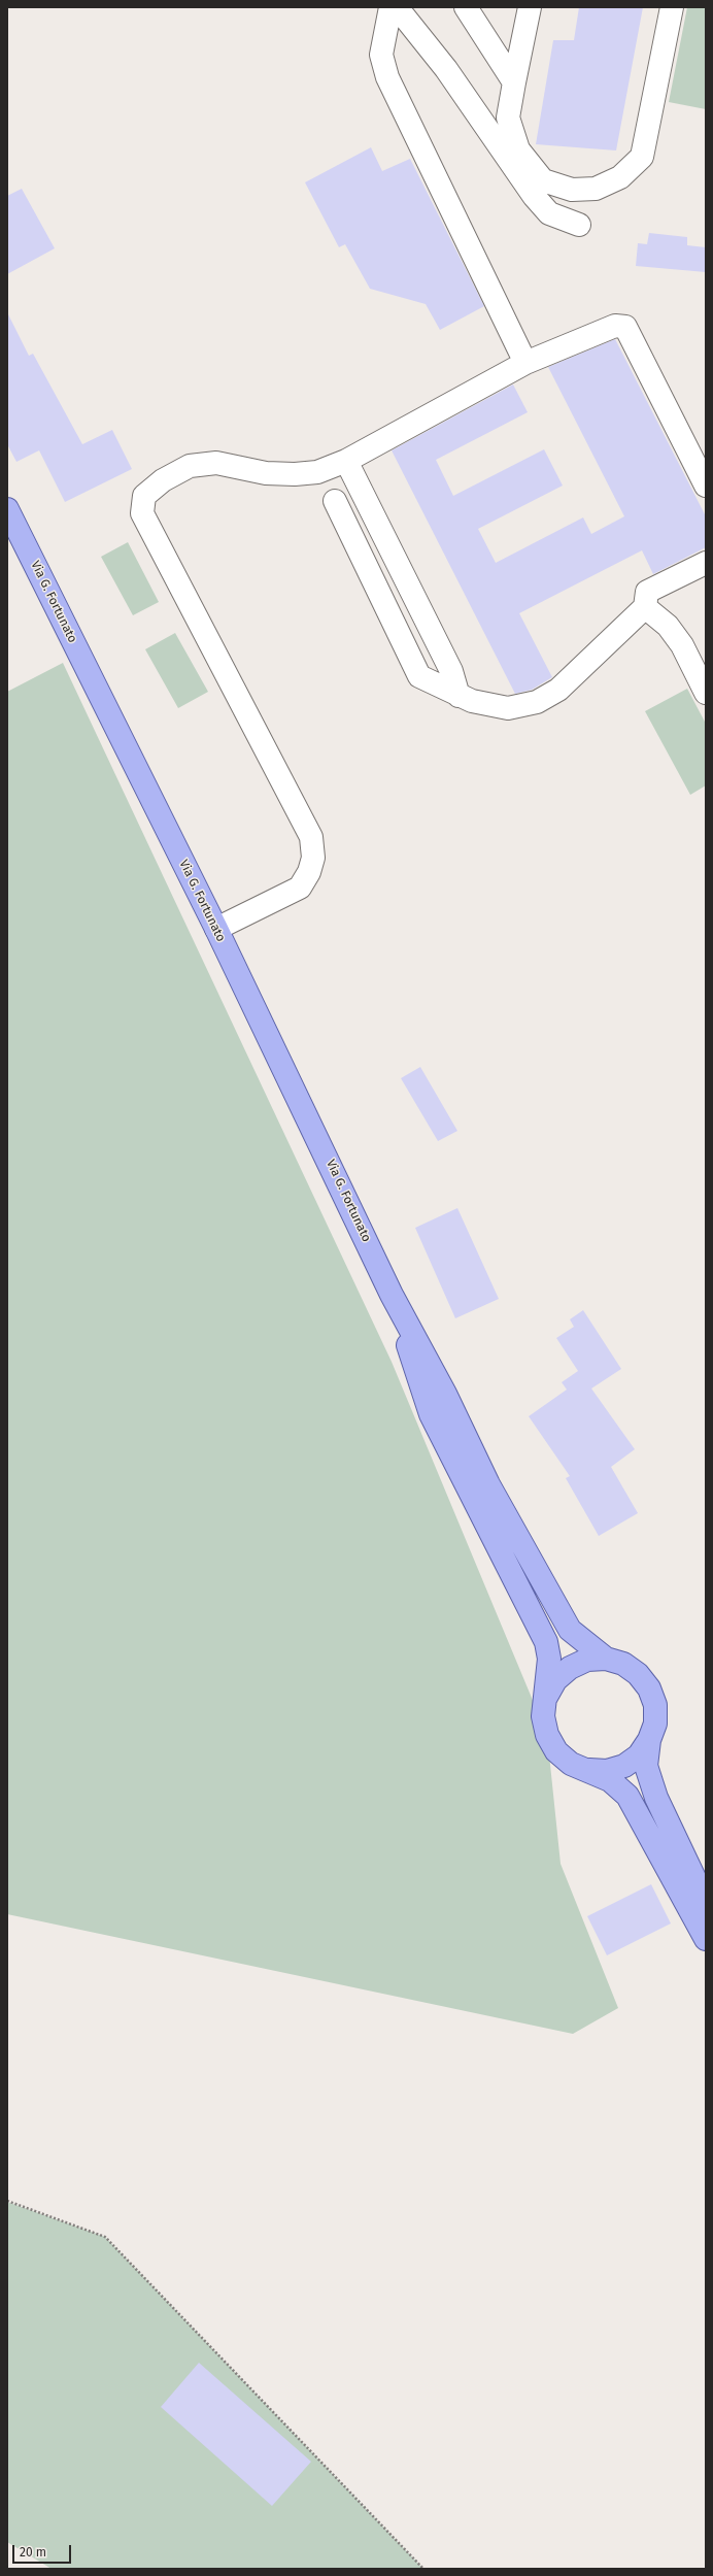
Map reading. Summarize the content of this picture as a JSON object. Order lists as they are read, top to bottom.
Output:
{
  "streets": {
    "main road": ["Via G. Fortunato"]
  },
  "scale_bar": "20 m"
}
